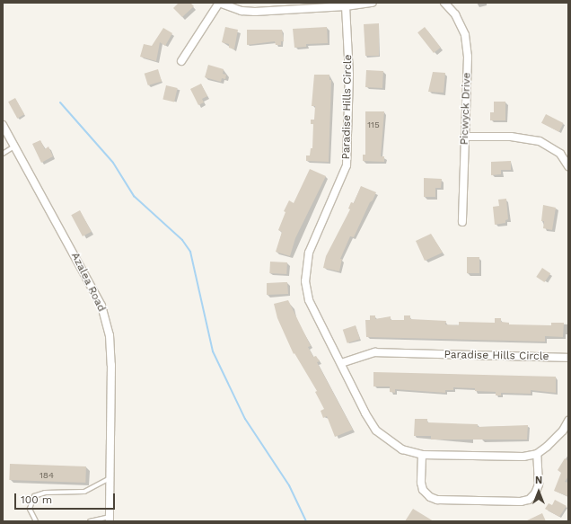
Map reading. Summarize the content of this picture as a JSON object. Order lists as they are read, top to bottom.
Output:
{
  "streets": {
    "street": ["Paradise Hills Circle", "Picwyck Drive", "Azalea Road"]
  },
  "house_numbers": ["115", "184"],
  "scale_bar": "100 m",
  "north": "top"
}
